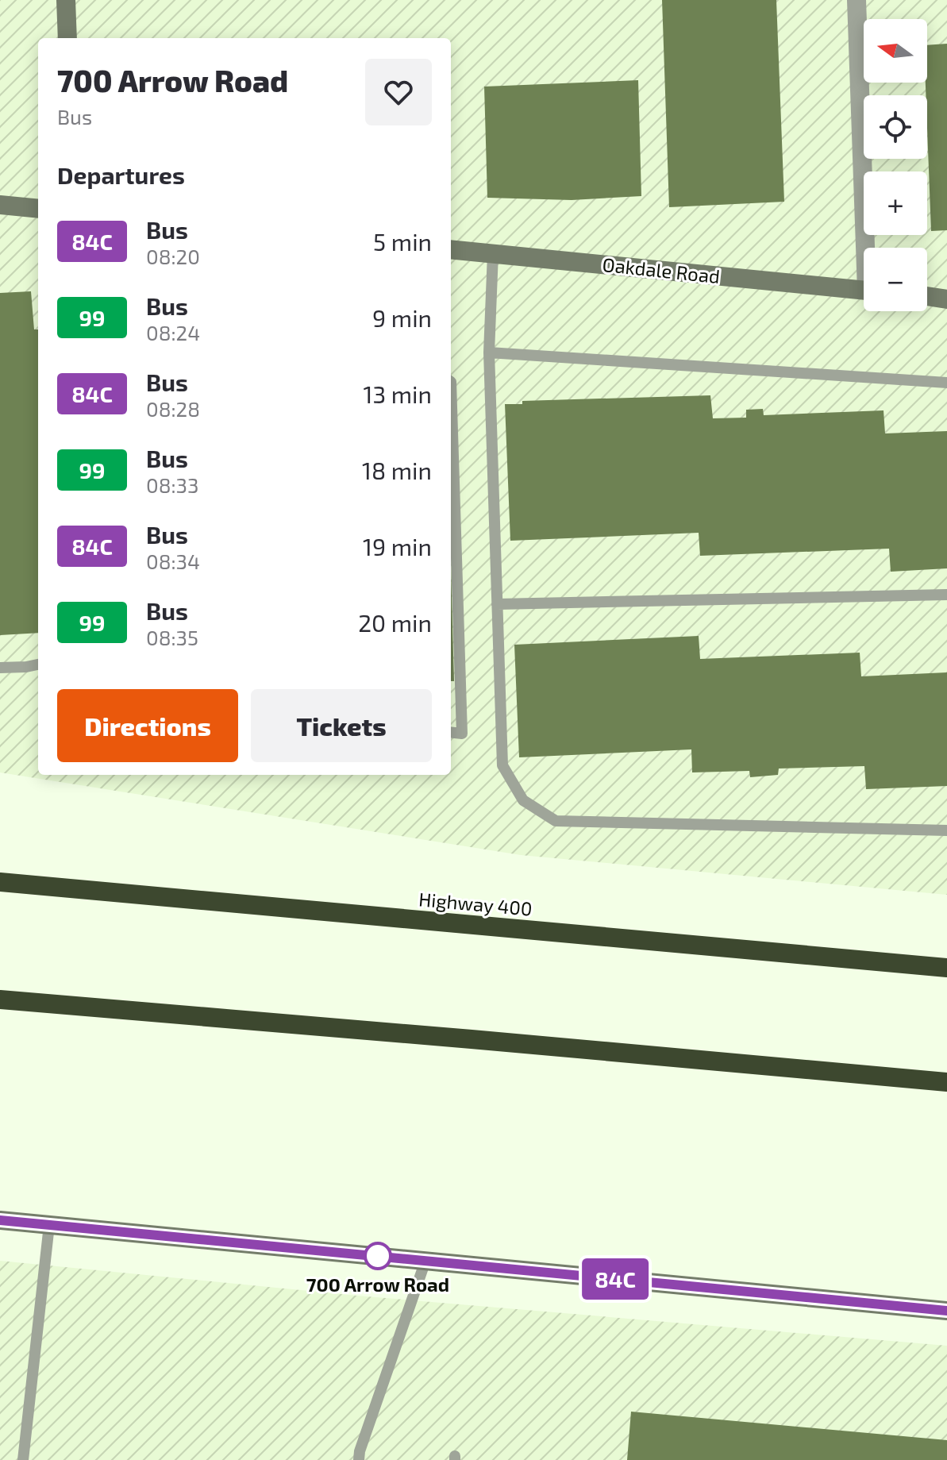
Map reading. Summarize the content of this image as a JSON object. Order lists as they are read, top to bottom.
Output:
{
  "streets": {
    "highway": ["Highway 400"],
    "street": ["Oakdale Road"]
  },
  "places": ["700 Arrow Road"],
  "lines": ["bus line 84C"],
  "north": "left",
  "page": {
    "on_map": "84C",
    "map_buttons": ["+", "−"],
    "heading": [
      ["700 Arrow Road", "Bus"],
      "Departures"
    ],
    "list": [
      {
        "mark": "84C",
        "name": "Bus",
        "note": "08:20",
        "value": "5 min"
      },
      {
        "mark": "99",
        "name": "Bus",
        "note": "08:24",
        "value": "9 min"
      },
      {
        "mark": "84C",
        "name": "Bus",
        "note": "08:28",
        "value": "13 min"
      },
      {
        "mark": "99",
        "name": "Bus",
        "note": "08:33",
        "value": "18 min"
      },
      {
        "mark": "84C",
        "name": "Bus",
        "note": "08:34",
        "value": "19 min"
      },
      {
        "mark": "99",
        "name": "Bus",
        "note": "08:35",
        "value": "20 min"
      }
    ],
    "buttons": ["Directions", "Tickets"]
  }
}
